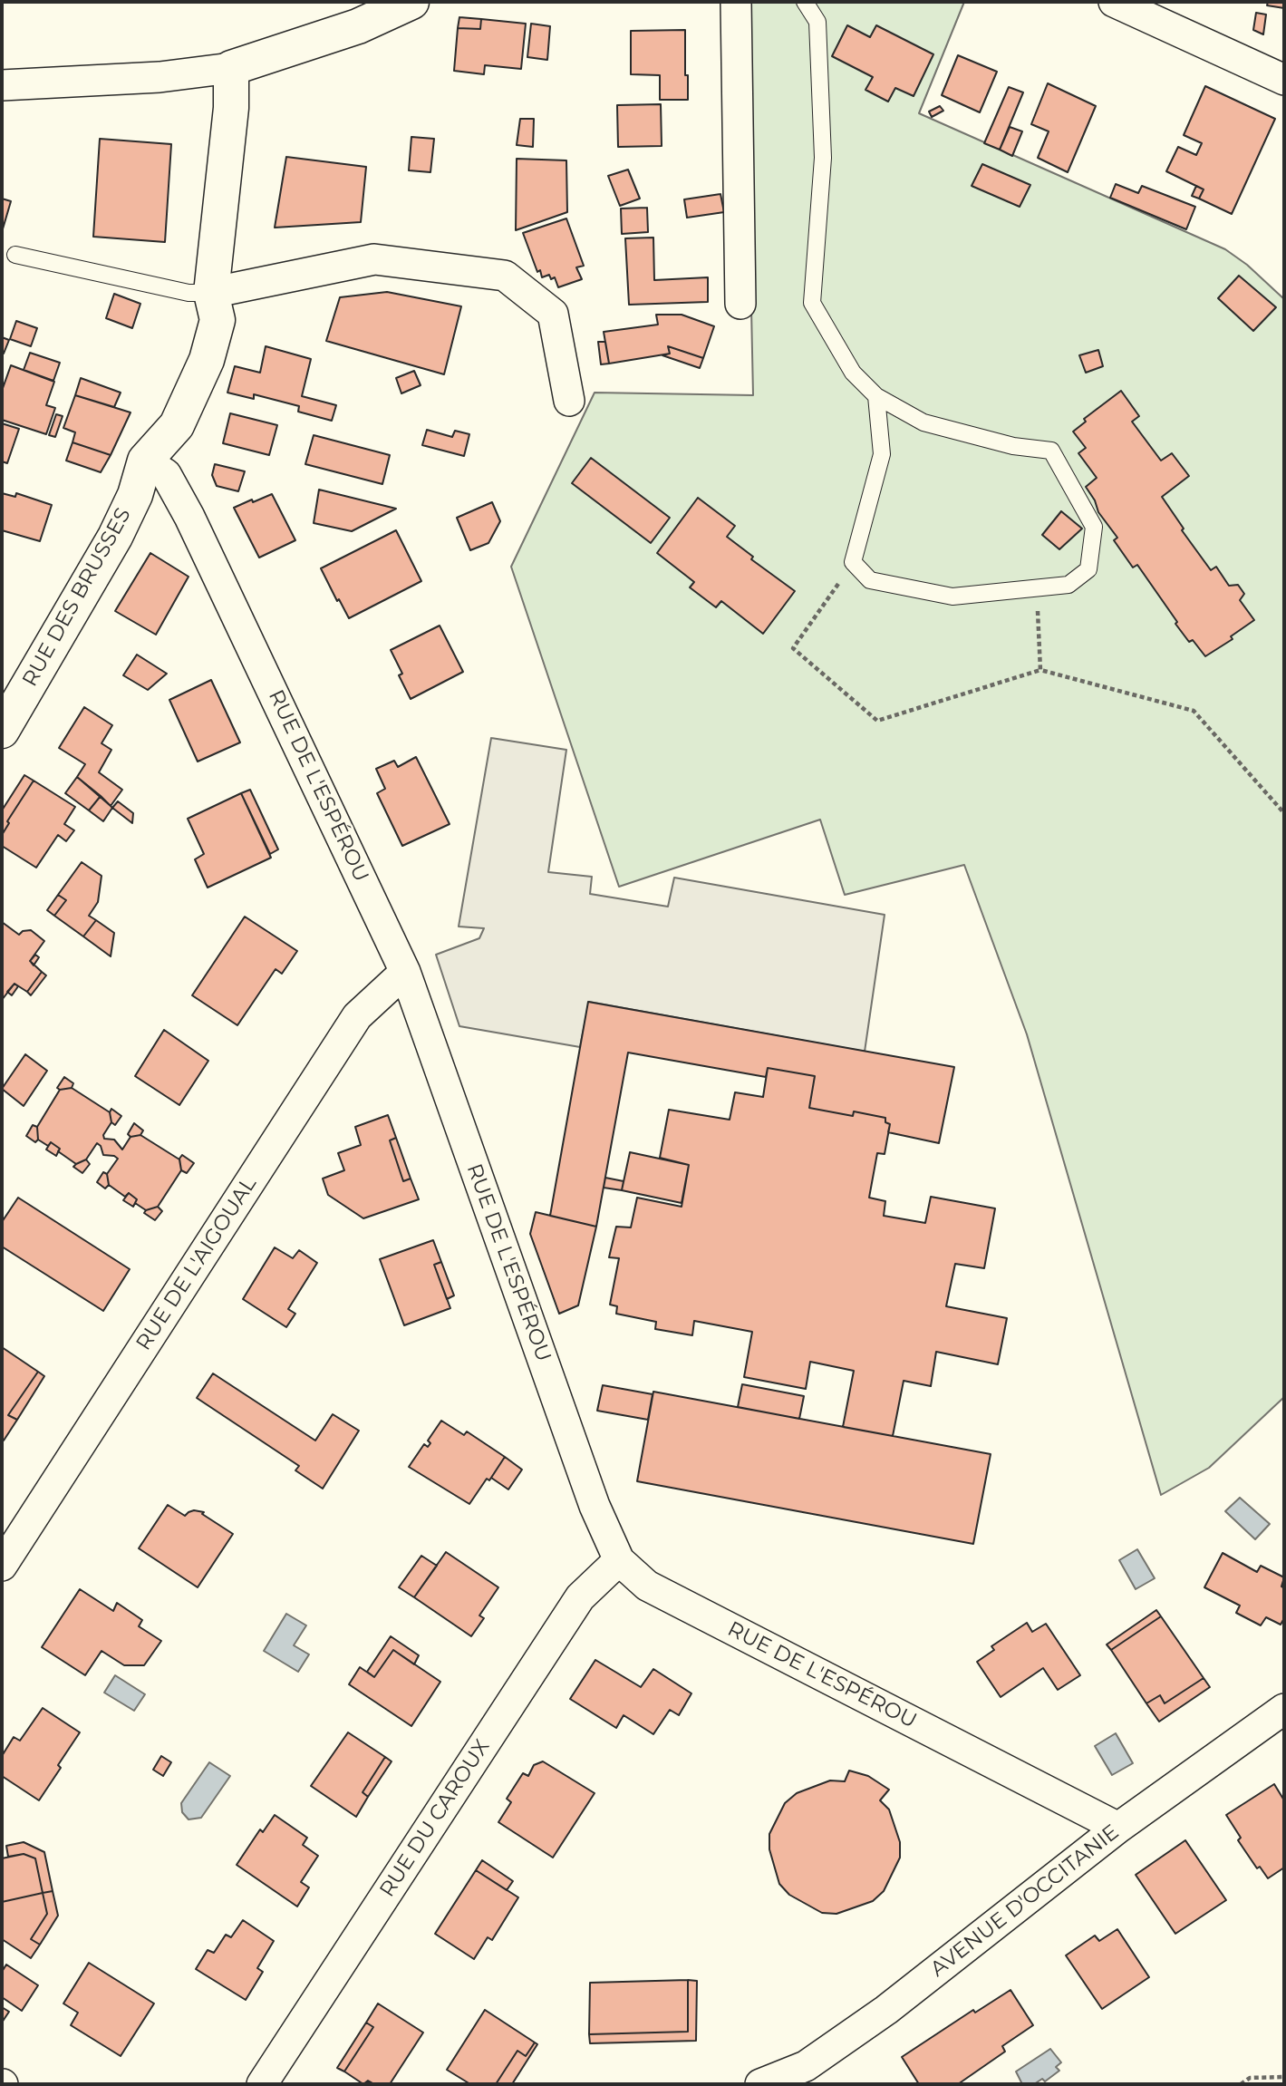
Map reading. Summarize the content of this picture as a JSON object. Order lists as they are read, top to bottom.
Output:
{
  "streets": {
    "street": [
      "RUE DES BRUSSES",
      "RUE DE L'ESPÉROU",
      "RUE DE L'AIGOUAL",
      "RUE DU CAROUX",
      "AVENUE D'OCCITANIE"
    ]
  },
  "crossings": [
    ["RUE DES BRUSSES", "RUE DE L'ESPÉROU"],
    ["RUE DE L'ESPÉROU", "RUE DE L'AIGOUAL"],
    ["RUE DE L'ESPÉROU", "RUE DU CAROUX"],
    ["RUE DE L'ESPÉROU", "AVENUE D'OCCITANIE"]
  ]
}
